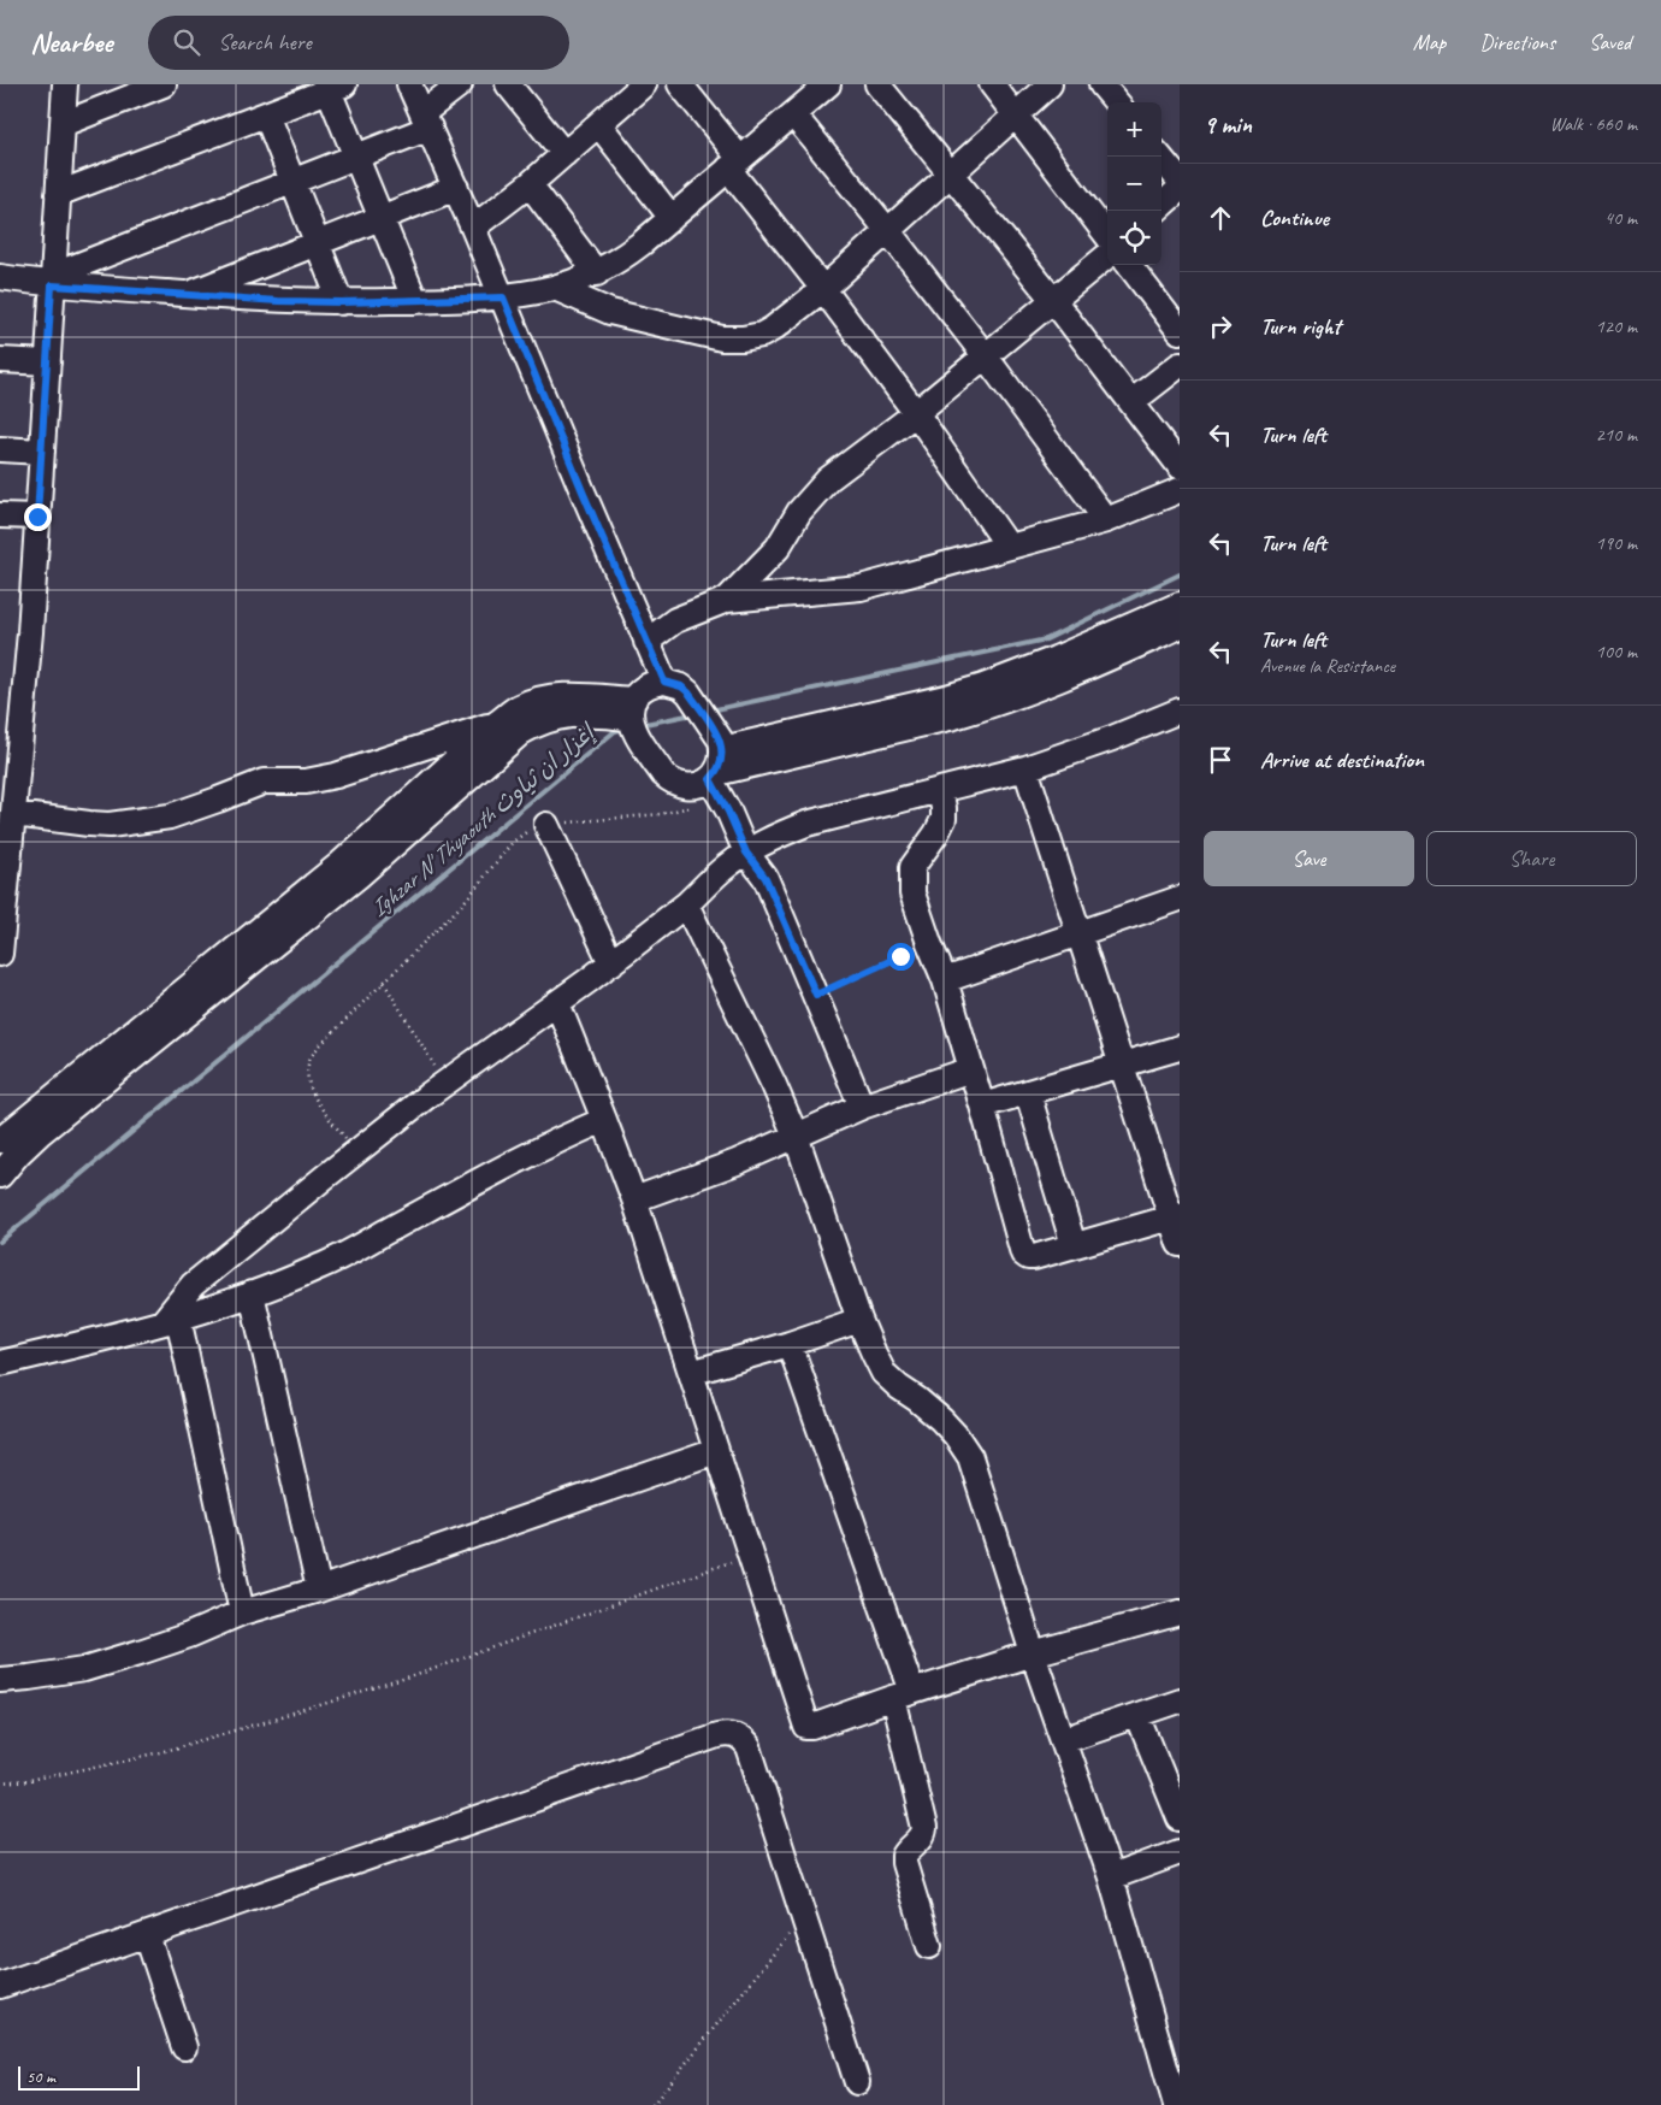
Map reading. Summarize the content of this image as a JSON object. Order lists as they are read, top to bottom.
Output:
{
  "water": ["Ighzar N' Thyaouth إغزار ان ثياوث"],
  "scale_bar": "50 m",
  "page": {
    "header": "Nearbee",
    "search": "Search here",
    "nav": ["Map", "Directions", "Saved"],
    "heading": ["9 min", "Walk · 660 m"],
    "map_buttons": ["+", "−"],
    "list": [
      ["Continue", "40 m"],
      ["Turn right", "120 m"],
      ["Turn left", "210 m"],
      ["Turn left", "190 m"],
      ["Turn left", "Avenue la Resistance", "100 m"],
      "Arrive at destination"
    ],
    "buttons": ["Save", "Share"],
    "scale": "50 m"
  }
}
